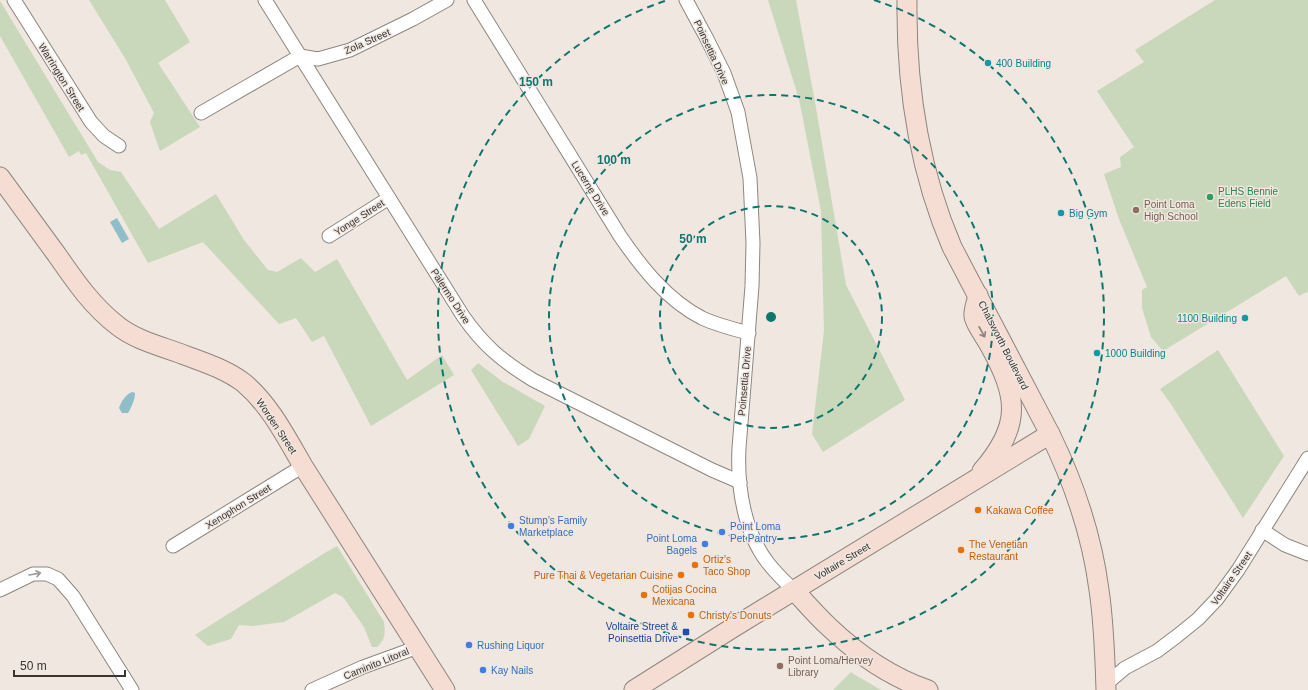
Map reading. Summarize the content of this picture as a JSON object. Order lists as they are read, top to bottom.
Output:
{
  "streets": {
    "main road": [
      "Poinsettia Drive",
      "Chatsworth Boulevard",
      "Worden Street",
      "Voltaire Street"
    ],
    "street": [
      "Zola Street",
      "Warrington Street",
      "Lucerne Drive",
      "Yonge Street",
      "Palermo Drive",
      "Xenophon Street",
      "Caminito Litoral"
    ]
  },
  "crossings": [
    ["Zola Street", "Palermo Drive"],
    ["Poinsettia Drive", "Lucerne Drive"],
    ["Poinsettia Drive", "Palermo Drive"],
    ["Poinsettia Drive", "Voltaire Street"],
    ["Yonge Street", "Palermo Drive"],
    ["Chatsworth Boulevard", "Voltaire Street"],
    ["Worden Street", "Xenophon Street"],
    ["Worden Street", "Caminito Litoral"]
  ],
  "places": {
    "other": [
      "400 Building",
      "PLHS Bennie Edens Field",
      "Point Loma High School",
      "Big Gym",
      "1100 Building",
      "1000 Building",
      "Kakawa Coffee",
      "Stump's Family Marketplace",
      "Point Loma Pet Pantry",
      "Point Loma Bagels",
      "The Venetian Restaurant",
      "Ortiz's Taco Shop",
      "Pure Thai & Vegetarian Cuisine",
      "Cotijas Cocina Mexicana",
      "Christy's Donuts",
      "Rushing Liquor",
      "Point Loma/Hervey Library",
      "Kay Nails"
    ],
    "transit": ["Voltaire Street & Poinsettia Drive"]
  },
  "scale_bar": "50 m",
  "rings": ["150 m", "100 m", "50 m"]
}
